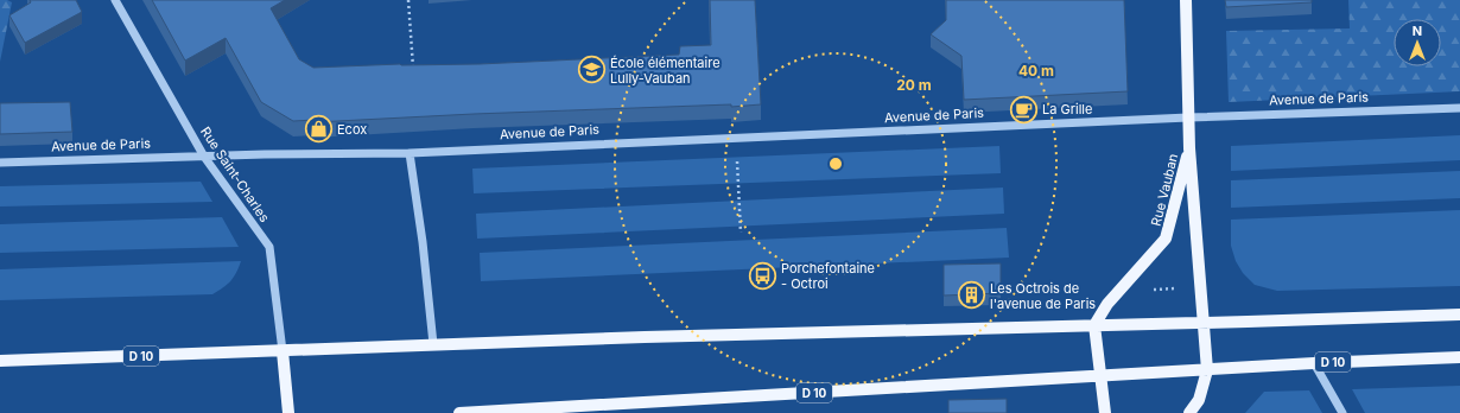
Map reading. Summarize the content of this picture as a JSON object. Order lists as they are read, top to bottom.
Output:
{
  "streets": {
    "main road": ["Rue Vauban", "D 10"],
    "street": ["Avenue de Paris", "Rue Saint-Charles"]
  },
  "crossings": [
    ["Avenue de Paris", "Rue Saint-Charles"],
    ["Avenue de Paris", "Rue Vauban"],
    ["Rue Saint-Charles", "D 10"],
    ["Rue Vauban", "D 10"]
  ],
  "places": {
    "school or university": ["École élémentaire Lully-Vauban"],
    "cafe": ["La Grille"],
    "shop": ["Ecox"],
    "bus stop": ["Porchefontaine - Octroi"],
    "building": ["Les Octrois de l'avenue de Paris"]
  },
  "north": "top",
  "rings": ["40 m", "20 m"]
}
